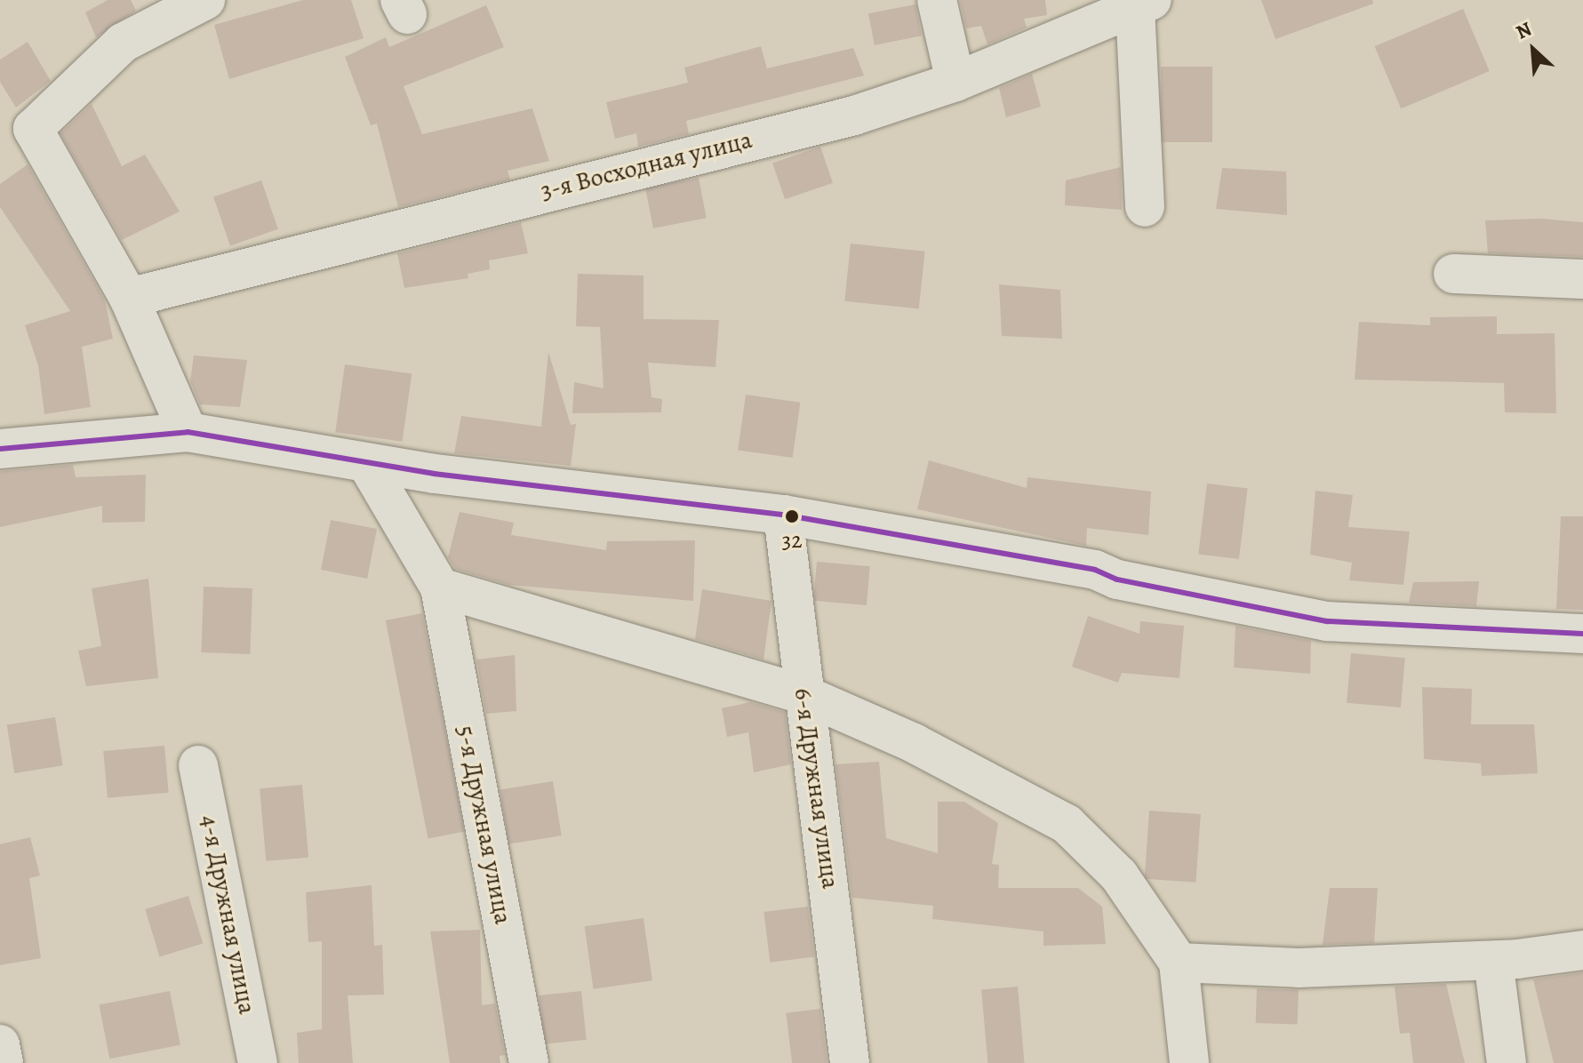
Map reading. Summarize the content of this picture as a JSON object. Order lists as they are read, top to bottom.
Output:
{
  "streets": {
    "street": [
      "3-я Восходная улица",
      "6-я Дружная улица",
      "5-я Дружная улица",
      "4-я Дружная улица"
    ]
  },
  "places": ["32"],
  "north": "top left"
}
